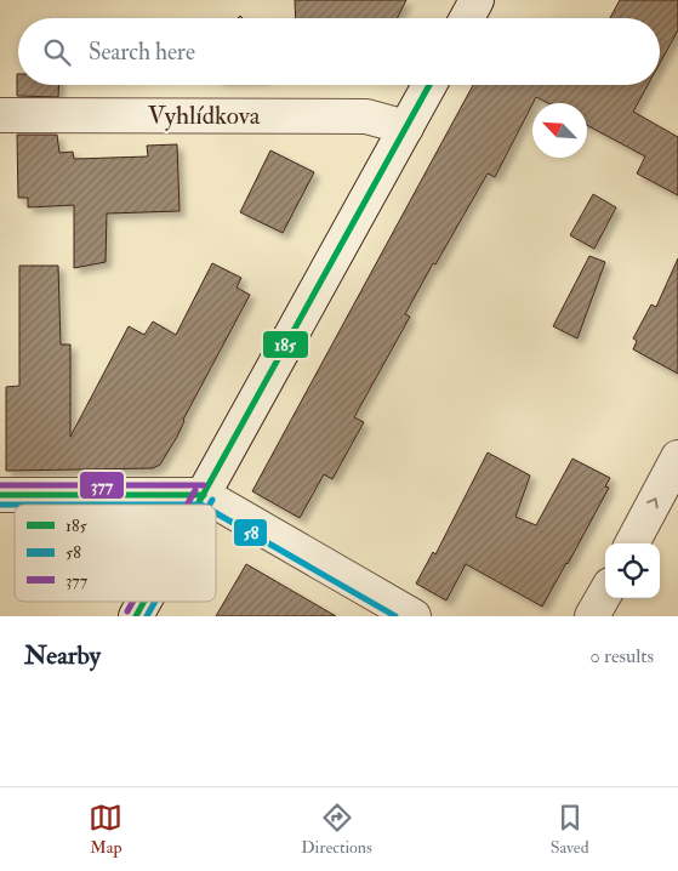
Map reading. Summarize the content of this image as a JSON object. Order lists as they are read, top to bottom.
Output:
{
  "streets": {
    "street": ["Vyhlídkova"]
  },
  "lines": ["transit line 185", "transit line 377", "transit line 58"],
  "legend": ["185", "58", "377"],
  "north": "top left",
  "page": {
    "search": "Search here",
    "heading": ["Nearby", "0 results"],
    "nav": ["Map", "Directions", "Saved"]
  }
}
